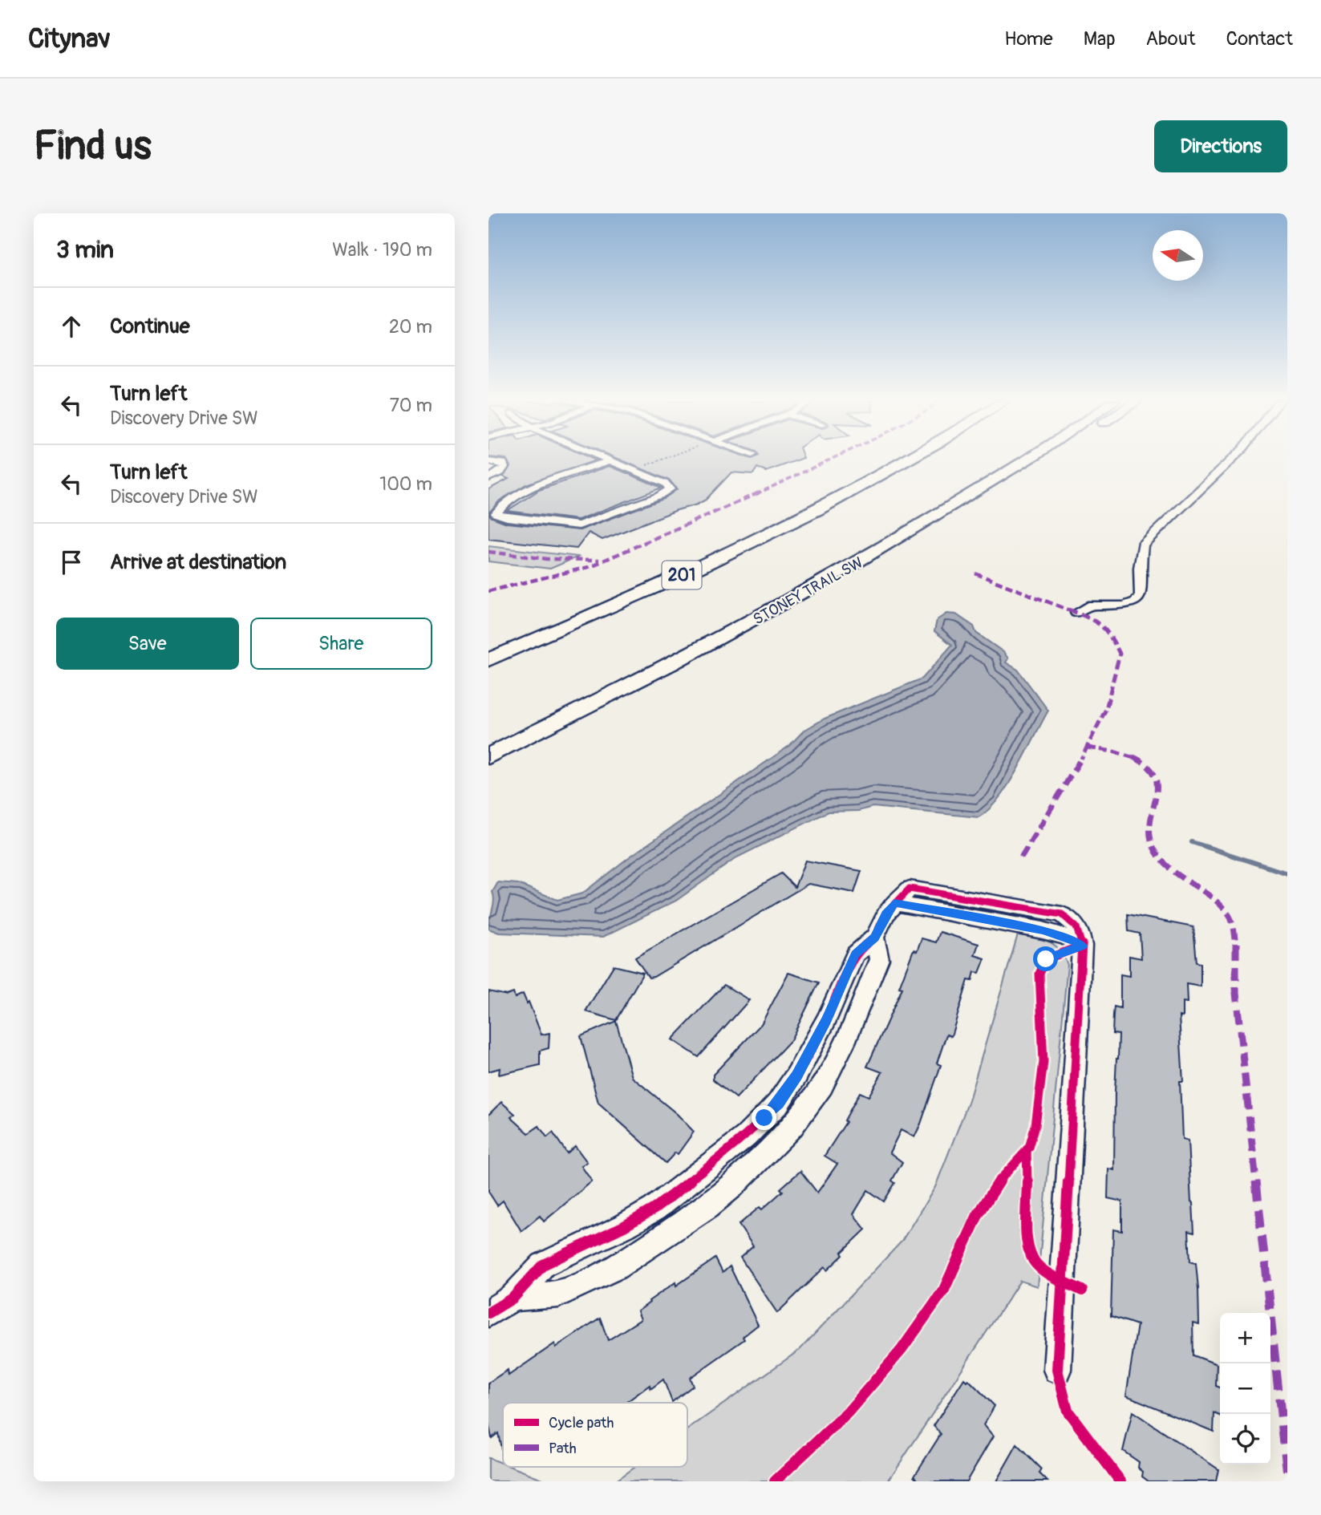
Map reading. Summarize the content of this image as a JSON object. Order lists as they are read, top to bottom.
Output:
{
  "streets": {
    "highway": ["201", "STONEY TRAIL SW"]
  },
  "legend": ["Cycle path", "Path"],
  "north": "left",
  "page": {
    "header": "Citynav",
    "nav": [
      "Home",
      "Map",
      "About",
      "Contact"
    ],
    "buttons": [
      "Directions",
      ["Save", "Share"]
    ],
    "title": "Find us",
    "heading": ["3 min", "Walk · 190 m"],
    "list": [
      ["Continue", "20 m"],
      ["Turn left", "Discovery Drive SW", "70 m"],
      ["Turn left", "Discovery Drive SW", "100 m"],
      "Arrive at destination"
    ],
    "map_buttons": ["+", "−"]
  }
}
